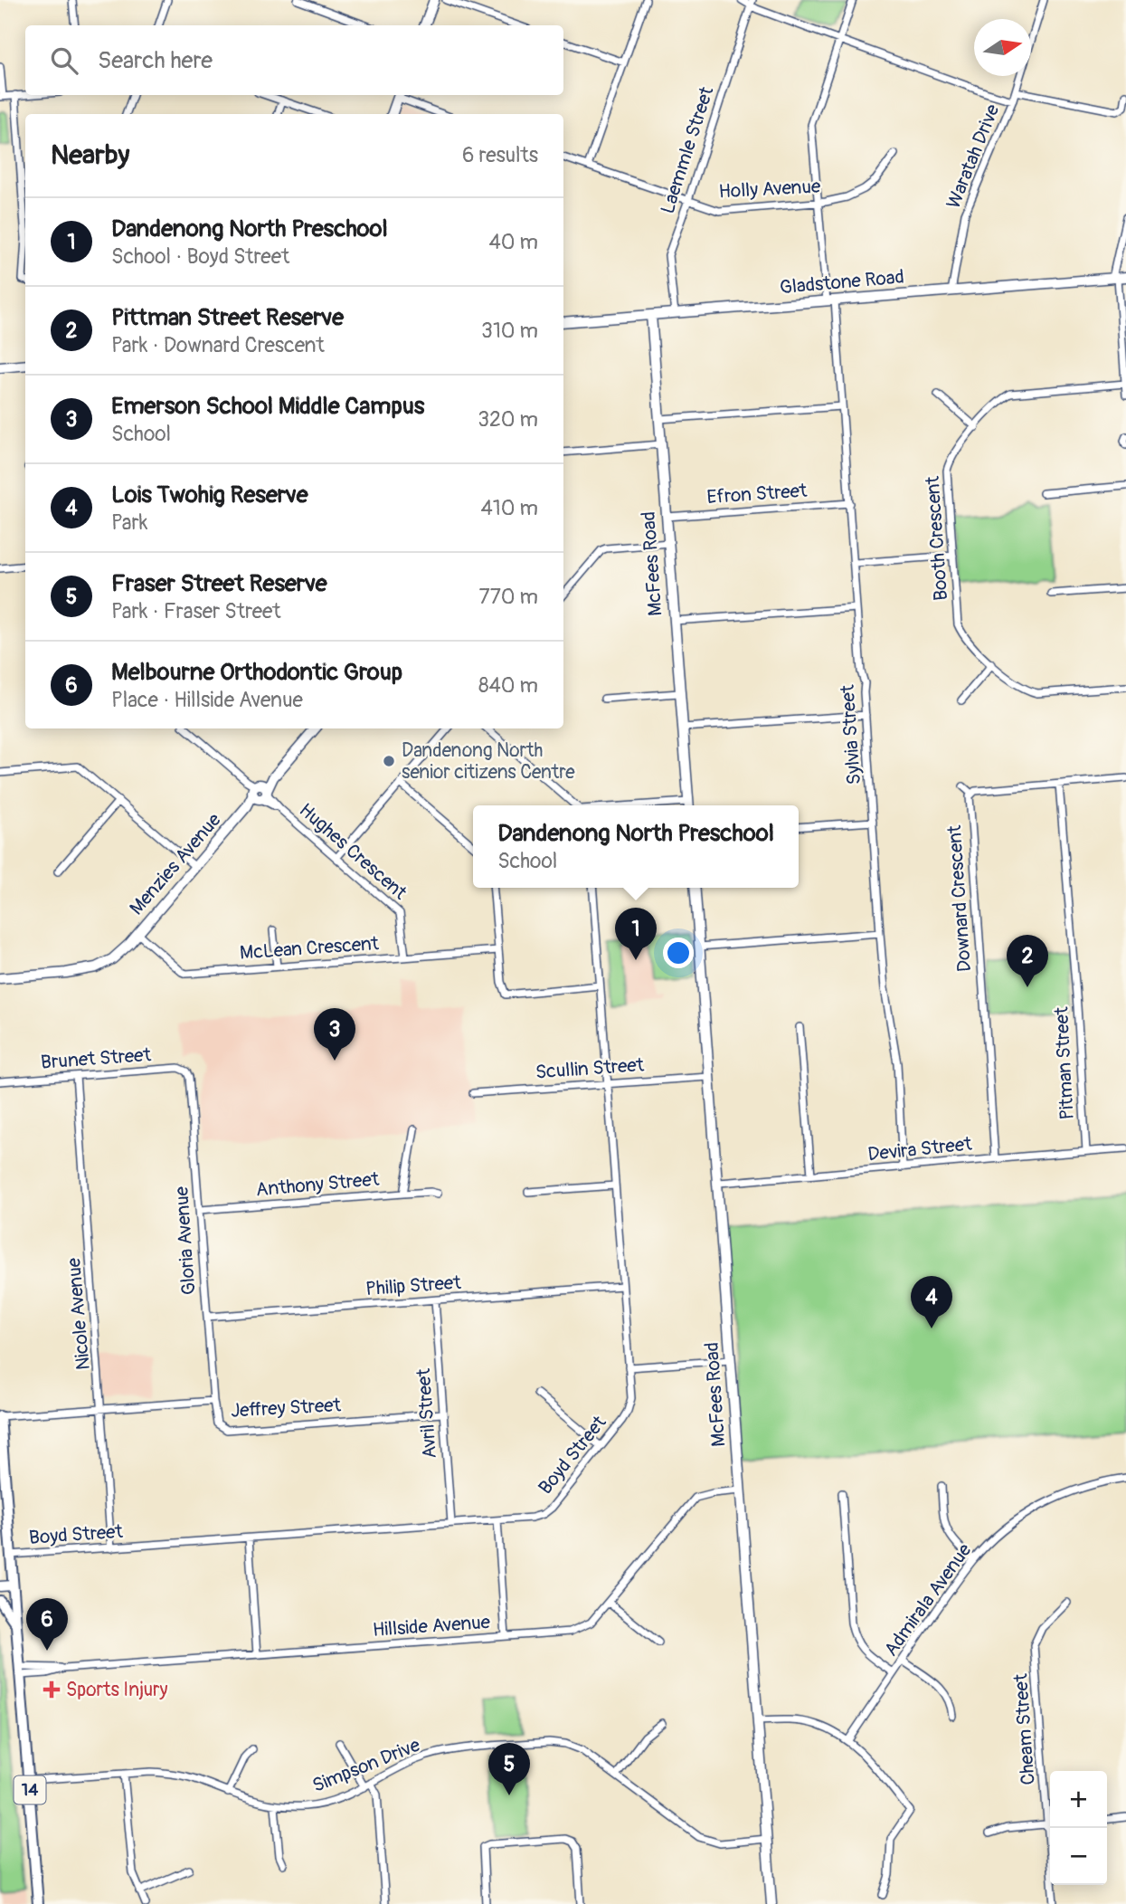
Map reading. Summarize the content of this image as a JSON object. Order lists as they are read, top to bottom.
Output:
{
  "streets": {
    "main road": ["14"],
    "street": [
      "Laemmle Street",
      "Waratah Drive",
      "Holly Avenue",
      "Gladstone Road",
      "Efron Street",
      "Booth Crescent",
      "McFees Road",
      "Sylvia Street",
      "Hughes Crescent",
      "Menzies Avenue",
      "Downard Crescent",
      "McLean Crescent",
      "Brunet Street",
      "Pitman Street",
      "Scullin Street",
      "Devira Street",
      "Anthony Street",
      "Gloria Avenue",
      "Philip Street",
      "Nicole Avenue",
      "Jeffrey Street",
      "Avril Street",
      "Boyd Street",
      "Admirala Avenue",
      "Hillside Avenue",
      "Cheam Street",
      "Simpson Drive"
    ]
  },
  "crossings": [
    ["Laemmle Street", "Holly Avenue"],
    ["Laemmle Street", "Gladstone Road"],
    ["Waratah Drive", "Gladstone Road"],
    ["Holly Avenue", "Sylvia Street"],
    ["Gladstone Road", "McFees Road"],
    ["Gladstone Road", "Sylvia Street"],
    ["Efron Street", "McFees Road"],
    ["Efron Street", "Sylvia Street"],
    ["McFees Road", "Scullin Street"],
    ["McFees Road", "Devira Street"],
    ["McFees Road", "Hillside Avenue"],
    ["McFees Road", "Simpson Drive"],
    ["Sylvia Street", "Devira Street"],
    ["Hughes Crescent", "Menzies Avenue"],
    ["Hughes Crescent", "McLean Crescent"],
    ["Menzies Avenue", "McLean Crescent"],
    ["Downard Crescent", "Devira Street"],
    ["Brunet Street", "Gloria Avenue"],
    ["Brunet Street", "Nicole Avenue"],
    ["Pitman Street", "Devira Street"],
    ["Scullin Street", "Boyd Street"],
    ["Anthony Street", "Gloria Avenue"],
    ["Gloria Avenue", "Philip Street"],
    ["Gloria Avenue", "Jeffrey Street"],
    ["Philip Street", "Avril Street"],
    ["Philip Street", "Boyd Street"],
    ["Nicole Avenue", "Jeffrey Street"],
    ["Nicole Avenue", "Boyd Street"],
    ["Jeffrey Street", "Avril Street"],
    ["Jeffrey Street", "14"],
    ["Avril Street", "Boyd Street"],
    ["Boyd Street", "14"],
    ["Hillside Avenue", "14"],
    ["Simpson Drive", "14"]
  ],
  "places": {
    "other": ["Dandenong North senior citizens Centre"],
    "health": ["Sports Injury"]
  },
  "north": "right",
  "page": {
    "search": "Search here",
    "heading": ["Nearby", "6 results"],
    "list": [
      {
        "mark": "1",
        "name": "Dandenong North Preschool",
        "note": "School · Boyd Street",
        "value": "40 m"
      },
      {
        "mark": "2",
        "name": "Pittman Street Reserve",
        "note": "Park · Downard Crescent",
        "value": "310 m"
      },
      {
        "mark": "3",
        "name": "Emerson School Middle Campus",
        "note": "School",
        "value": "320 m"
      },
      {
        "mark": "4",
        "name": "Lois Twohig Reserve",
        "note": "Park",
        "value": "410 m"
      },
      {
        "mark": "5",
        "name": "Fraser Street Reserve",
        "note": "Park · Fraser Street",
        "value": "770 m"
      },
      {
        "mark": "6",
        "name": "Melbourne Orthodontic Group",
        "note": "Place · Hillside Avenue",
        "value": "840 m"
      }
    ],
    "popup": ["Dandenong North Preschool", "School"],
    "pins": [
      "1",
      "2",
      "3",
      "4",
      "6",
      "5"
    ],
    "map_buttons": ["+", "−"]
  }
}
